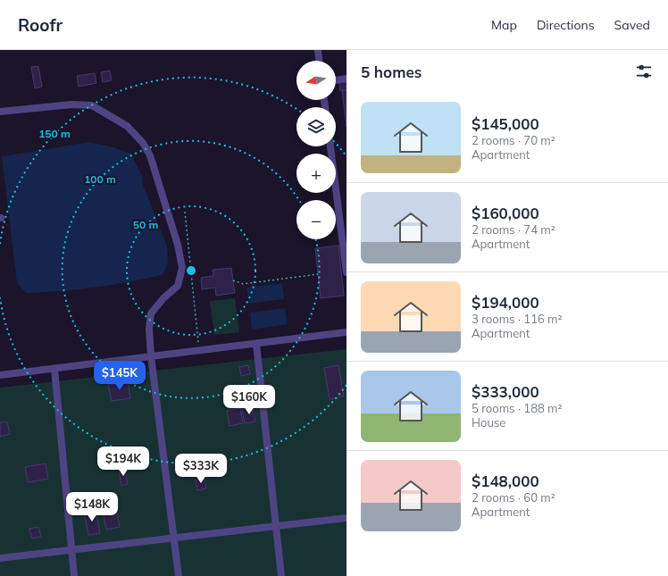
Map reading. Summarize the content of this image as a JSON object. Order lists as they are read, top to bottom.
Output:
{
  "north": "left",
  "page": {
    "header": "Roofr",
    "nav": ["Map", "Directions", "Saved"],
    "heading": "5 homes",
    "map_buttons": ["+", "−"],
    "list": [
      {
        "name": "$145,000",
        "note": "2 rooms · 70 m² · Apartment"
      },
      {
        "name": "$160,000",
        "note": "2 rooms · 74 m² · Apartment"
      },
      {
        "name": "$194,000",
        "note": "3 rooms · 116 m² · Apartment"
      },
      {
        "name": "$333,000",
        "note": "5 rooms · 188 m² · House"
      },
      {
        "name": "$148,000",
        "note": "2 rooms · 60 m² · Apartment"
      }
    ],
    "price": [
      "$145K",
      "$160K",
      "$194K",
      "$333K",
      "$148K"
    ]
  },
  "rings": ["150 m", "100 m", "50 m"]
}
